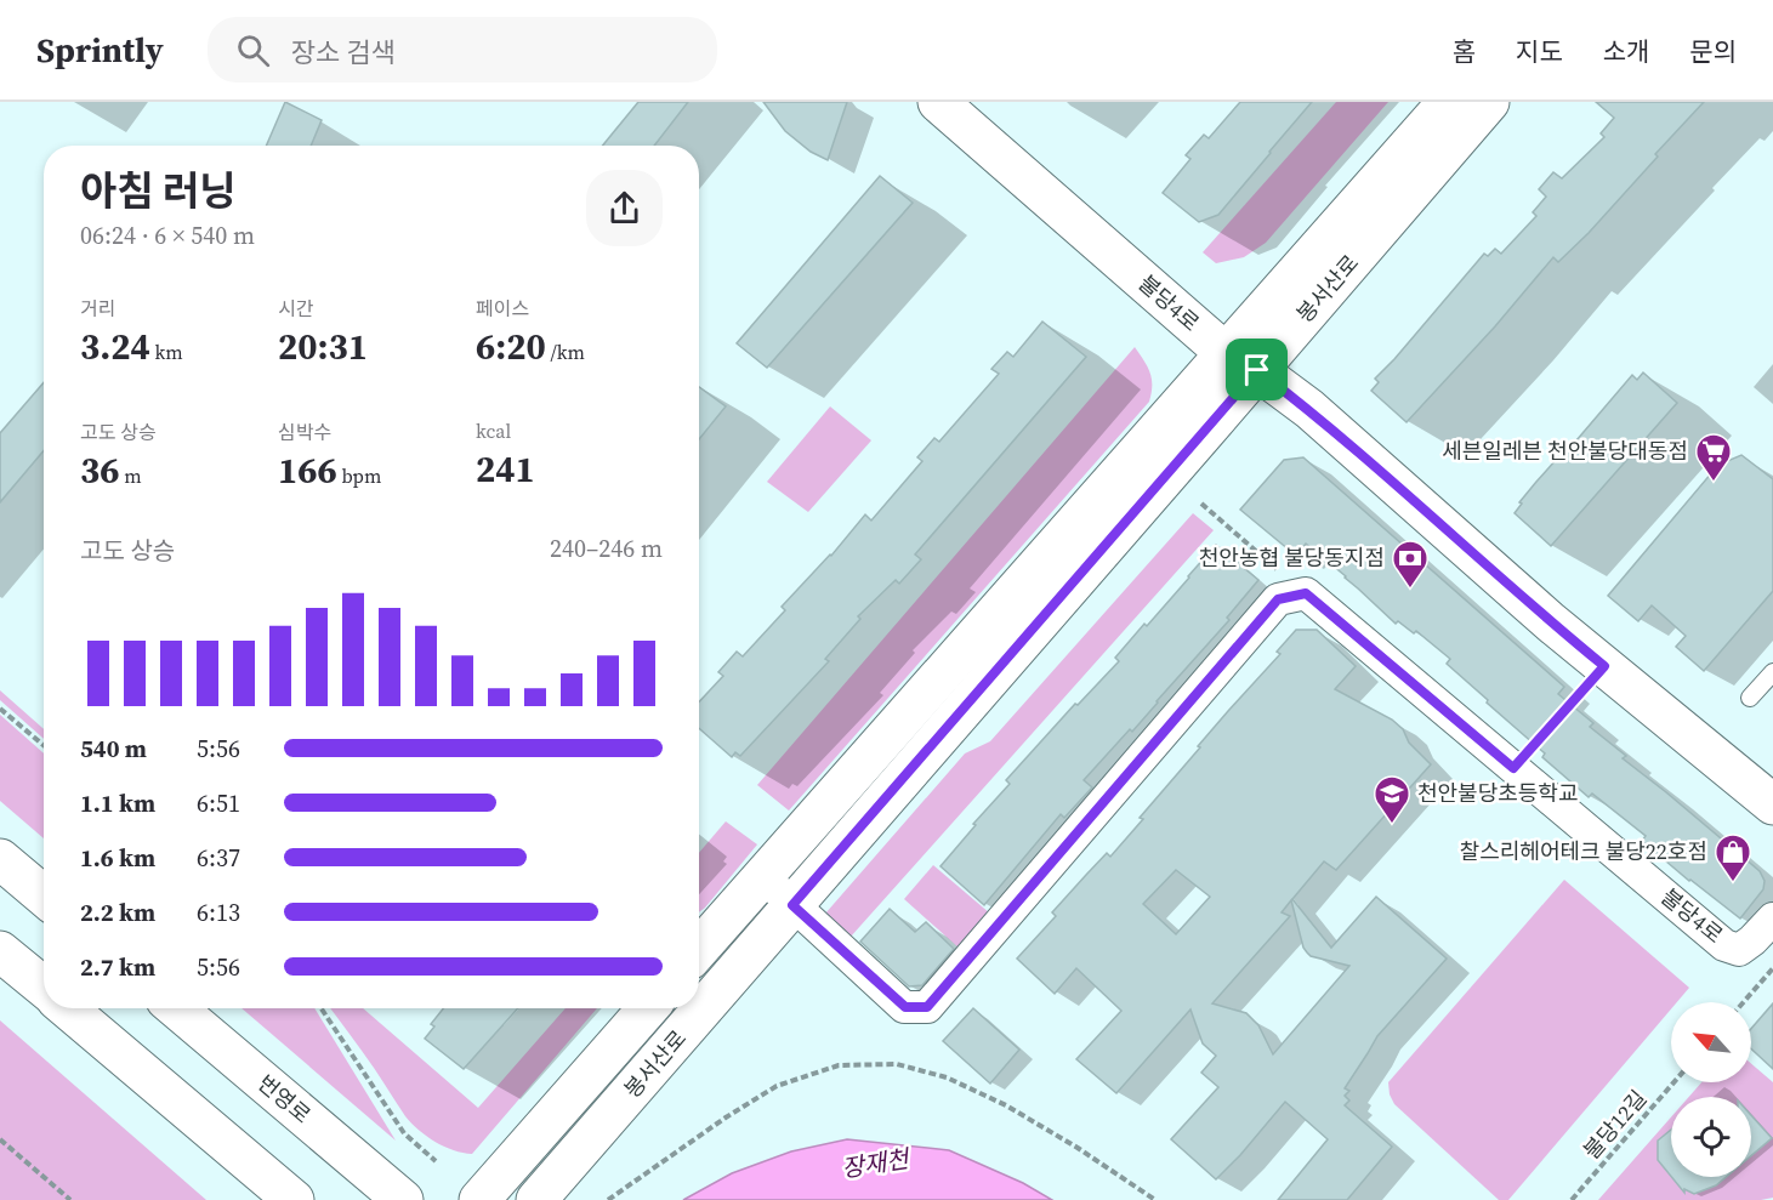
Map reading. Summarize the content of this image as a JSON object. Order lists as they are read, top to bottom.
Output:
{
  "streets": {
    "street": ["봉서산로", "불당4로", "번영로"],
    "path": ["불당12길"]
  },
  "crossings": [
    ["봉서산로", "불당4로"]
  ],
  "water": ["장재천"],
  "places": {
    "supermarket": ["세븐일레븐 천안불당대동점"],
    "bank": ["천안농협 불당동지점"],
    "school or university": ["천안불당초등학교"],
    "shop": ["찰스리헤어테크 불당22호점"]
  },
  "north": "top left",
  "page": {
    "header": "Sprintly",
    "search": "장소 검색",
    "nav": [
      "홈",
      "지도",
      "소개",
      "문의"
    ],
    "heading": ["아침 러닝", "06:24 · 6 × 540 m"],
    "stats": [
      ["거리", "3.24 km"],
      ["시간", "20:31"],
      ["페이스", "6:20 /km"],
      ["고도 상승", "36 m"],
      ["심박수", "166 bpm"],
      ["kcal", "241"]
    ],
    "chart": ["고도 상승", "240–246 m"],
    "list": [
      {
        "name": "540 m",
        "note": "5:56"
      },
      {
        "name": "1.1 km",
        "note": "6:51"
      },
      {
        "name": "1.6 km",
        "note": "6:37"
      },
      {
        "name": "2.2 km",
        "note": "6:13"
      },
      {
        "name": "2.7 km",
        "note": "5:56"
      }
    ]
  }
}
